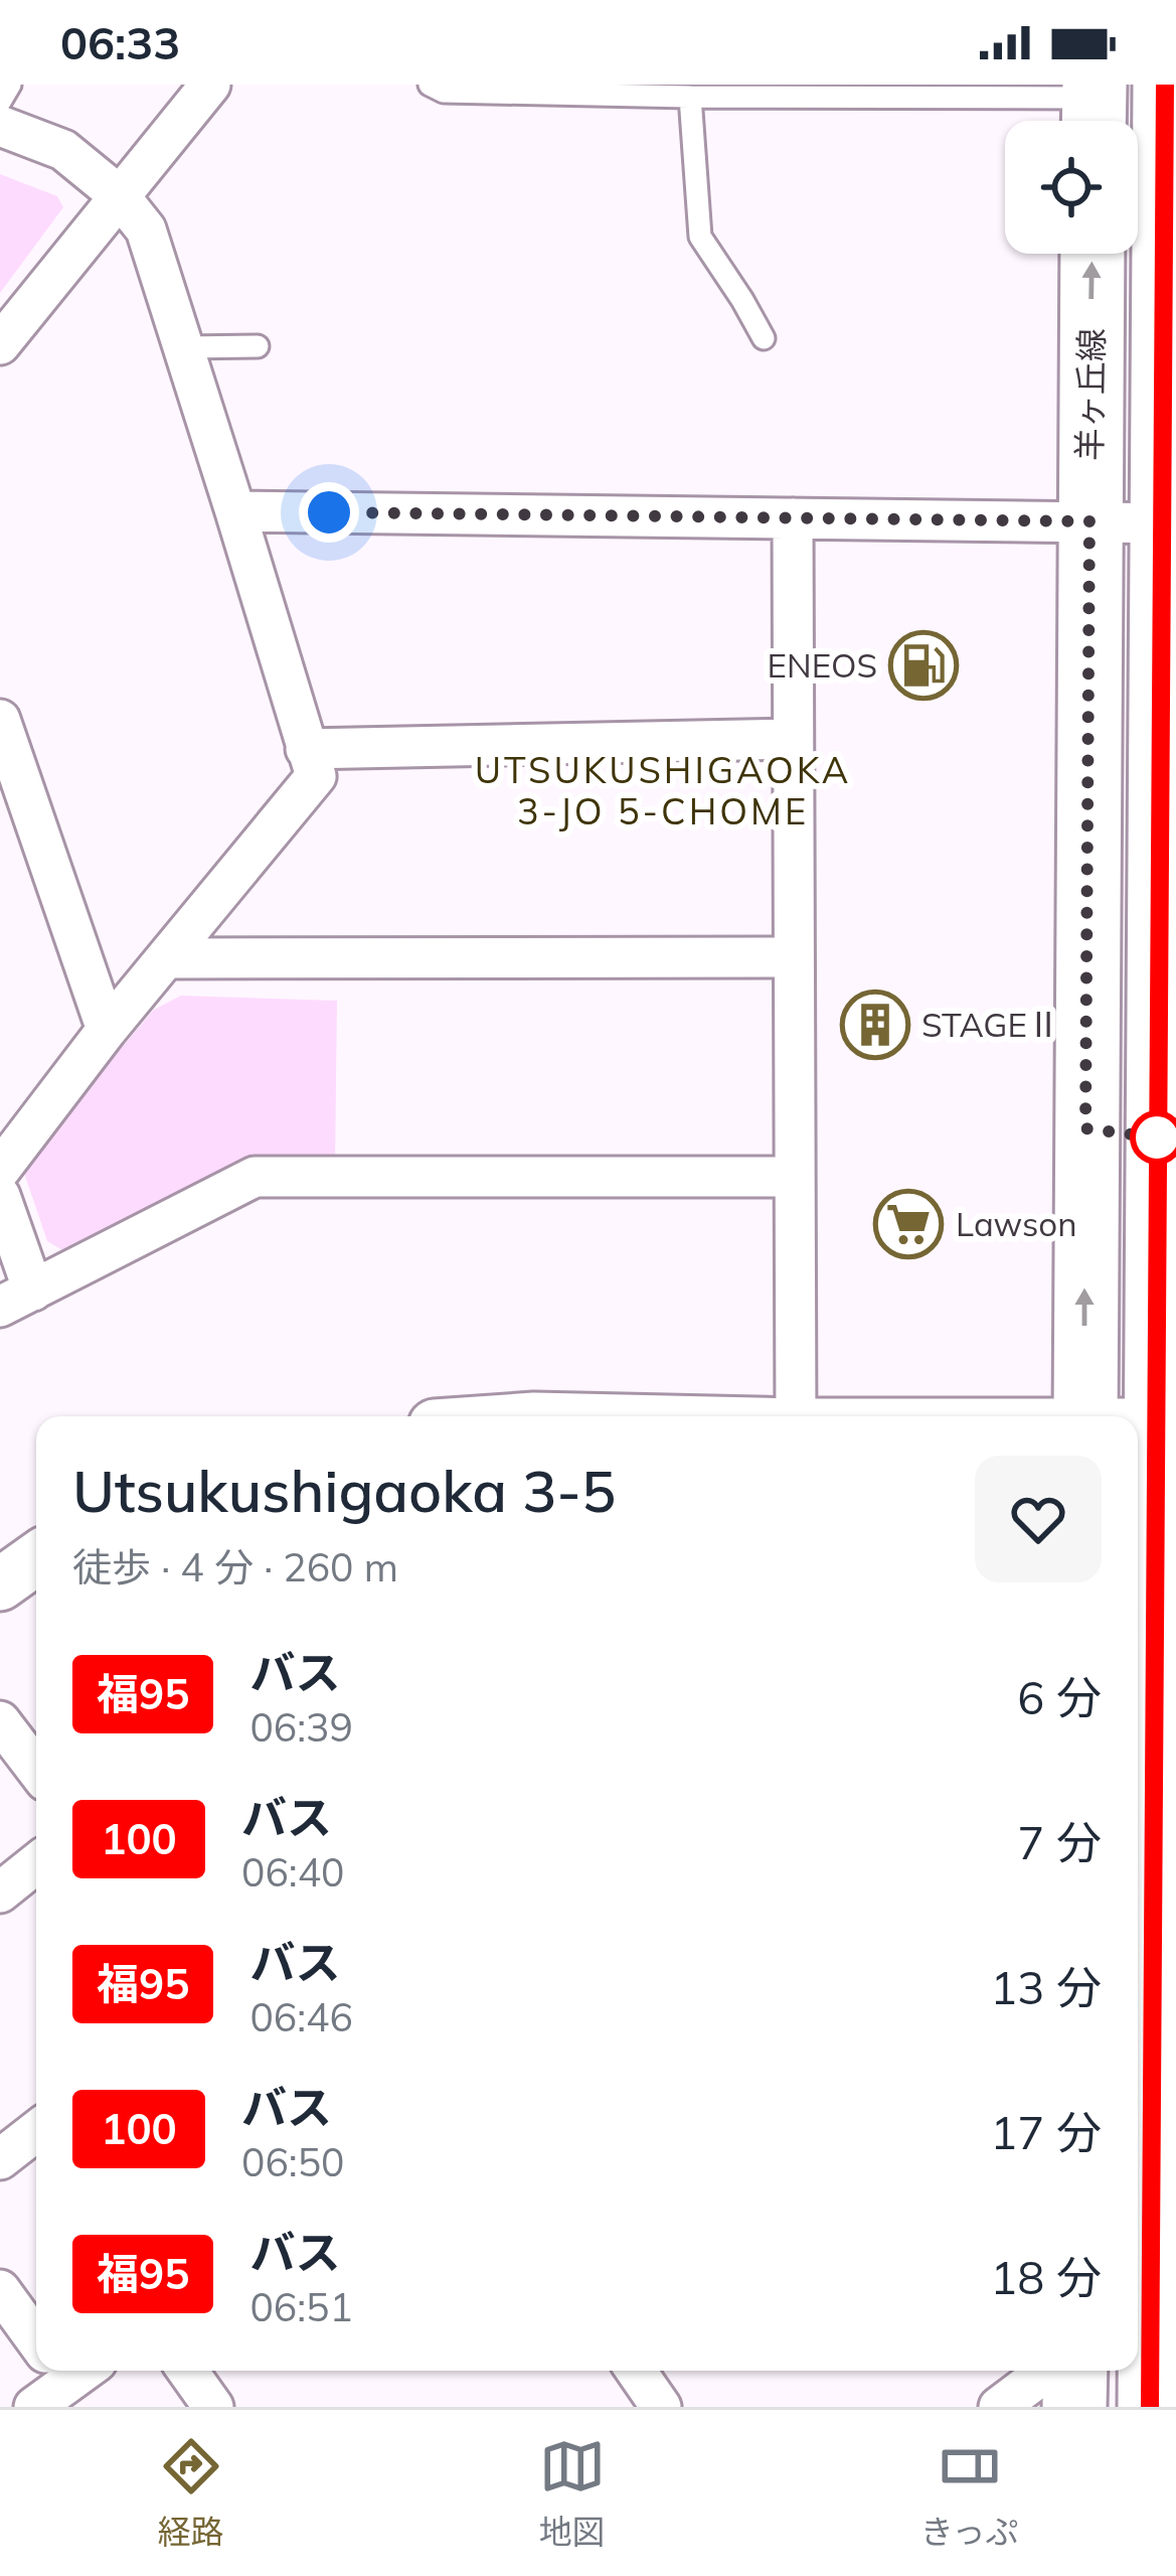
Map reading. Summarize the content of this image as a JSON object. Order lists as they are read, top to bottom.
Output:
{
  "streets": {
    "main road": ["羊ヶ丘線"]
  },
  "districts": ["UTSUKUSHIGAOKA 3-JO 5-CHOME"],
  "places": {
    "fuel station": ["ENEOS"],
    "building": ["STAGEⅡ"],
    "supermarket": ["Lawson"]
  },
  "lines": ["bus line 福95"],
  "page": {
    "status": "06:33",
    "heading": ["Utsukushigaoka 3-5", "徒歩 · 4 分 · 260 m"],
    "list": [
      {
        "mark": "福95",
        "name": "バス",
        "note": "06:39",
        "value": "6 分"
      },
      {
        "mark": "100",
        "name": "バス",
        "note": "06:40",
        "value": "7 分"
      },
      {
        "mark": "福95",
        "name": "バス",
        "note": "06:46",
        "value": "13 分"
      },
      {
        "mark": "100",
        "name": "バス",
        "note": "06:50",
        "value": "17 分"
      },
      {
        "mark": "福95",
        "name": "バス",
        "note": "06:51",
        "value": "18 分"
      }
    ],
    "tabs": ["経路", "地図", "きっぷ"]
  }
}
